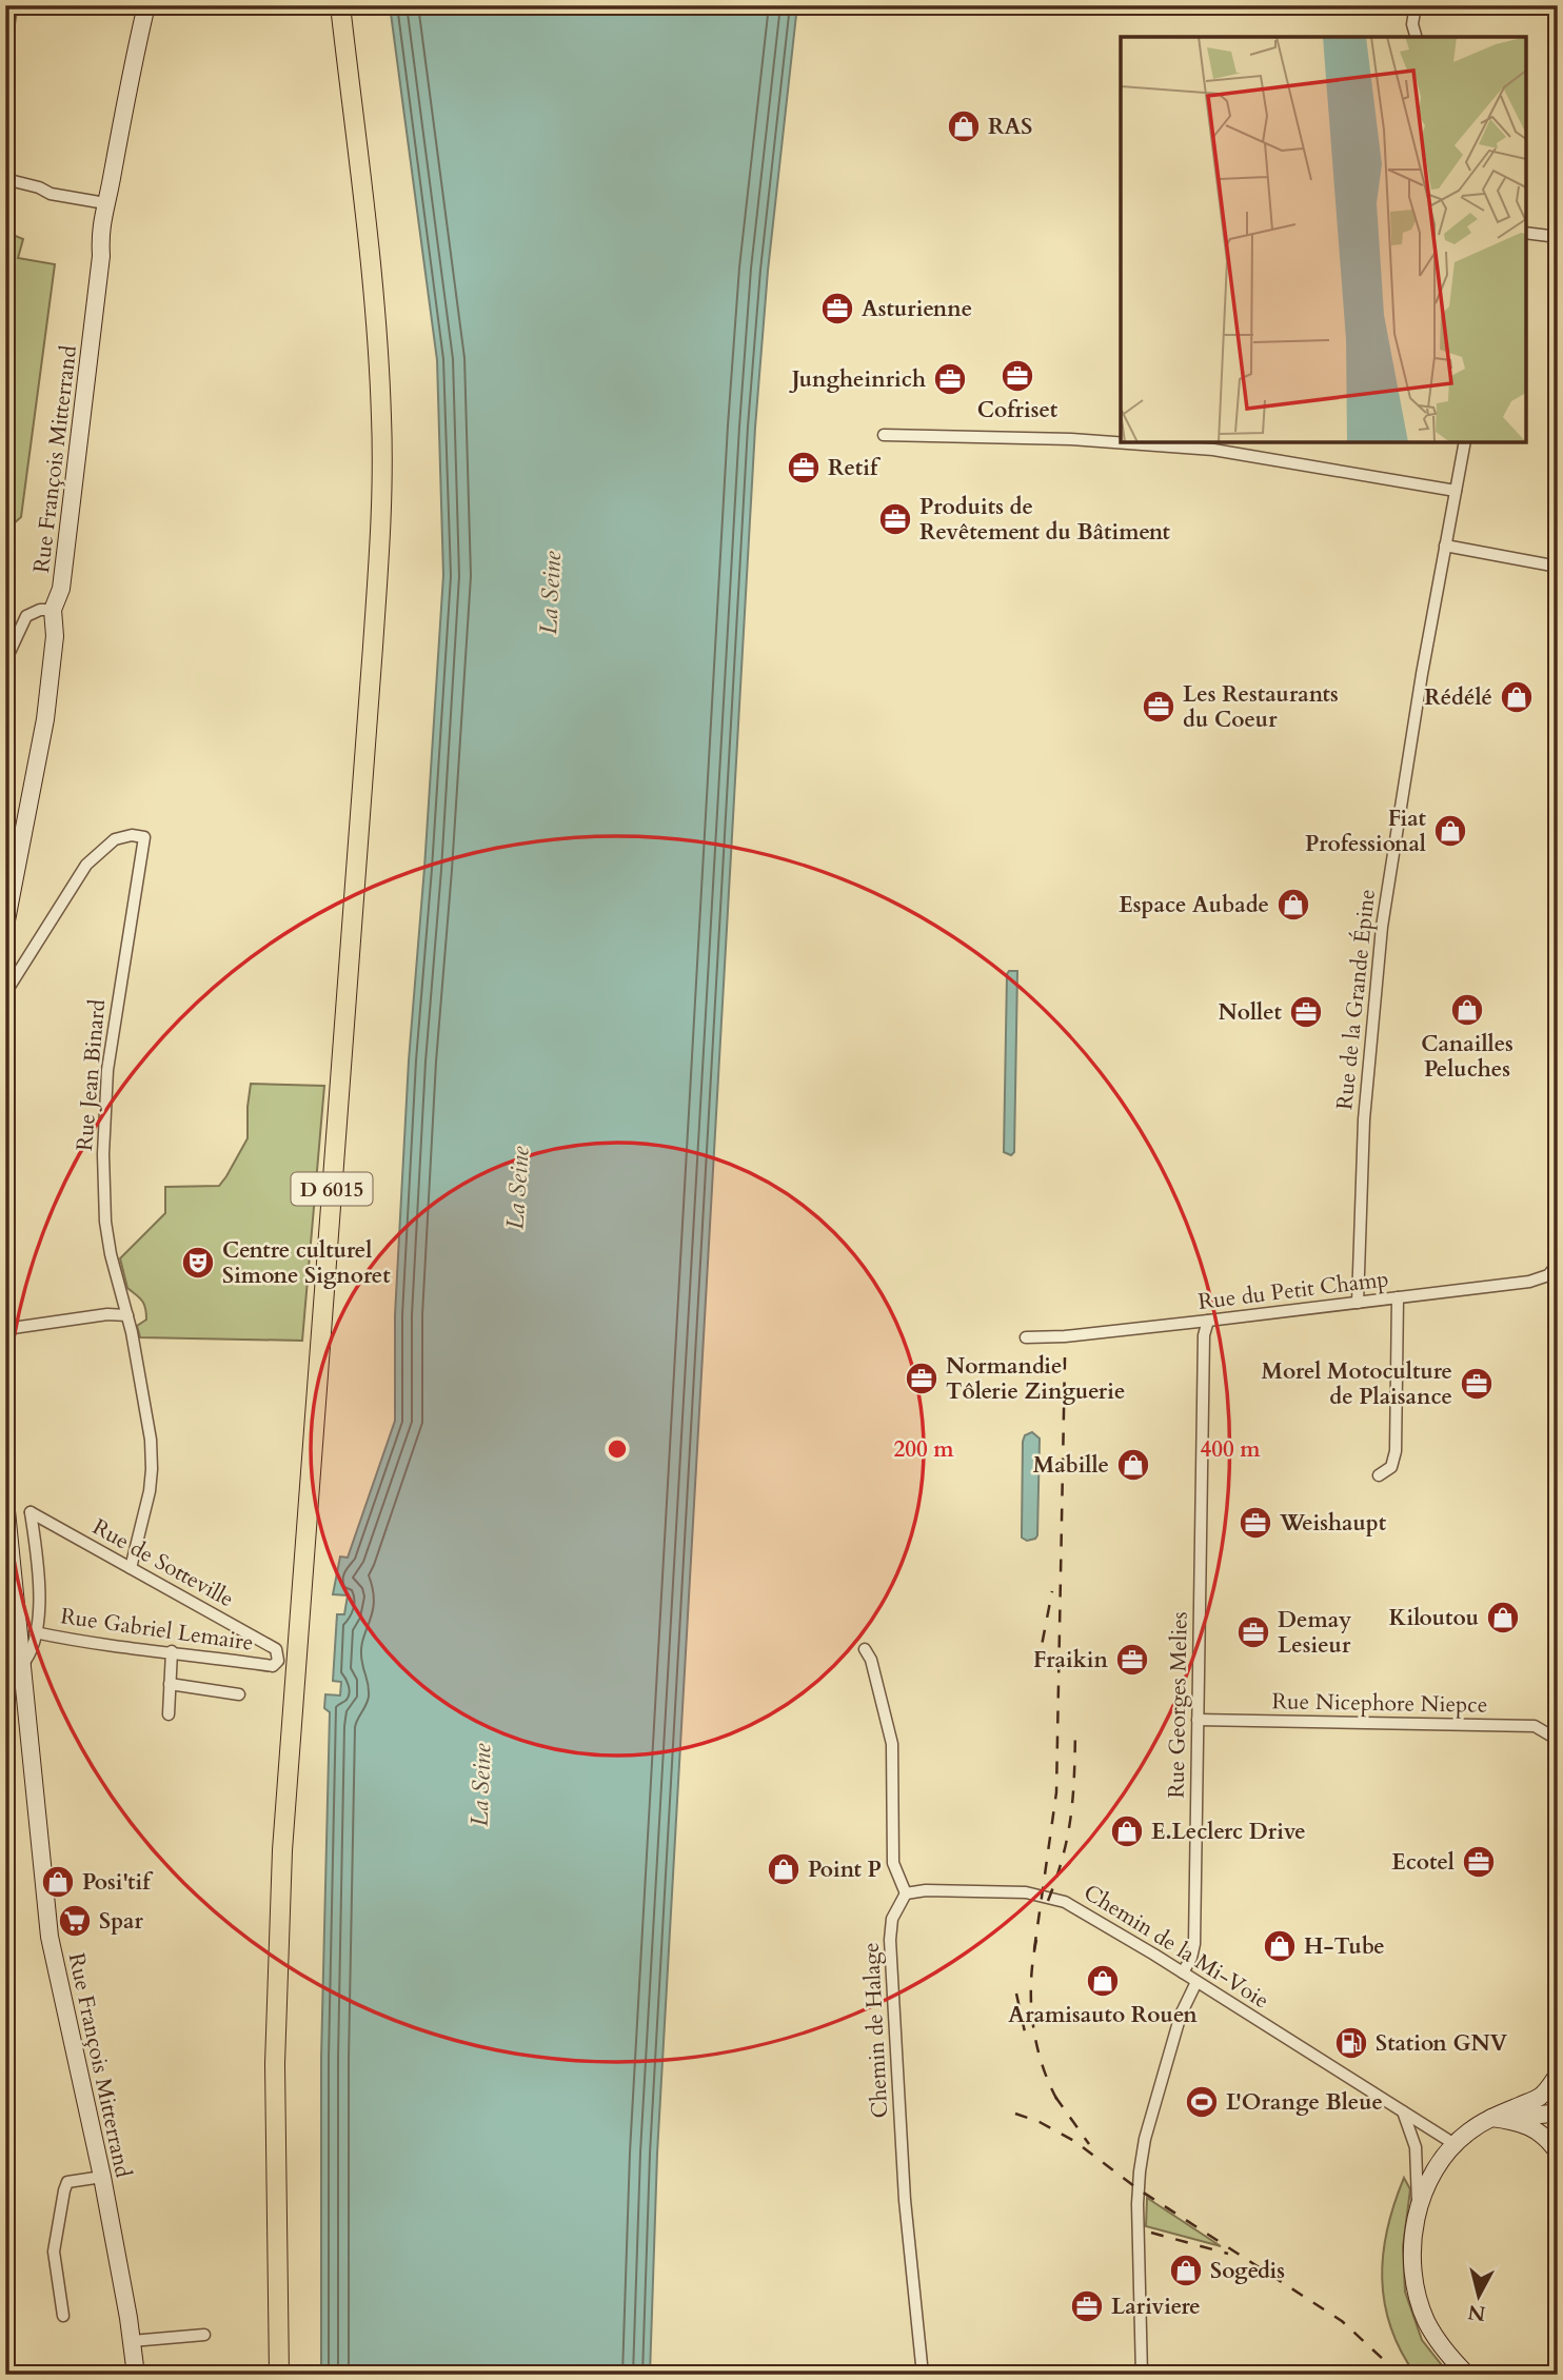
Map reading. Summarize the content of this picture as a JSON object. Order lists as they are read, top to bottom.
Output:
{
  "streets": {
    "main road": ["D 6015"],
    "street": [
      "Rue François Mitterrand",
      "Rue de la Grande Épine",
      "Rue Jean Binard",
      "Rue du Petit Champ",
      "Rue de Sotteville",
      "Rue Gabriel Lemaire",
      "Rue Nicephore Niepce",
      "Rue Georges Melies",
      "Chemin de la Mi-Voie",
      "Chemin de Halage"
    ]
  },
  "crossings": [
    ["Rue François Mitterrand", "Rue Gabriel Lemaire"],
    ["Rue de la Grande Épine", "Rue du Petit Champ"],
    ["Rue Jean Binard", "Rue de Sotteville"],
    ["Rue du Petit Champ", "Rue Georges Melies"],
    ["Rue de Sotteville", "Rue Gabriel Lemaire"],
    ["Rue Nicephore Niepce", "Rue Georges Melies"],
    ["Rue Georges Melies", "Chemin de la Mi-Voie"],
    ["Chemin de la Mi-Voie", "Chemin de Halage"]
  ],
  "water": ["La Seine"],
  "places": {
    "shop": [
      "RAS",
      "Rédélé",
      "Fiat Professional",
      "Espace Aubade",
      "Canailles Peluches",
      "Mabille",
      "Kiloutou",
      "E.Leclerc Drive",
      "Point P",
      "Posi'tif",
      "H-Tube",
      "Aramisauto Rouen",
      "Sogedis"
    ],
    "office": [
      "Asturienne",
      "Cofriset",
      "Jungheinrich",
      "Retif",
      "Produits de Revêtement du Bâtiment",
      "Les Restaurants du Coeur",
      "Nollet",
      "Normandie Tôlerie Zinguerie",
      "Morel Motoculture de Plaisance",
      "Weishaupt",
      "Demay Lesieur",
      "Fraikin",
      "Ecotel",
      "Lariviere"
    ],
    "theatre": ["Centre culturel Simone Signoret"],
    "supermarket": ["Spar"],
    "fuel station": ["Station GNV"],
    "sports": ["L'Orange Bleue"]
  },
  "north": "bottom",
  "rings": ["200 m", "400 m"]
}
